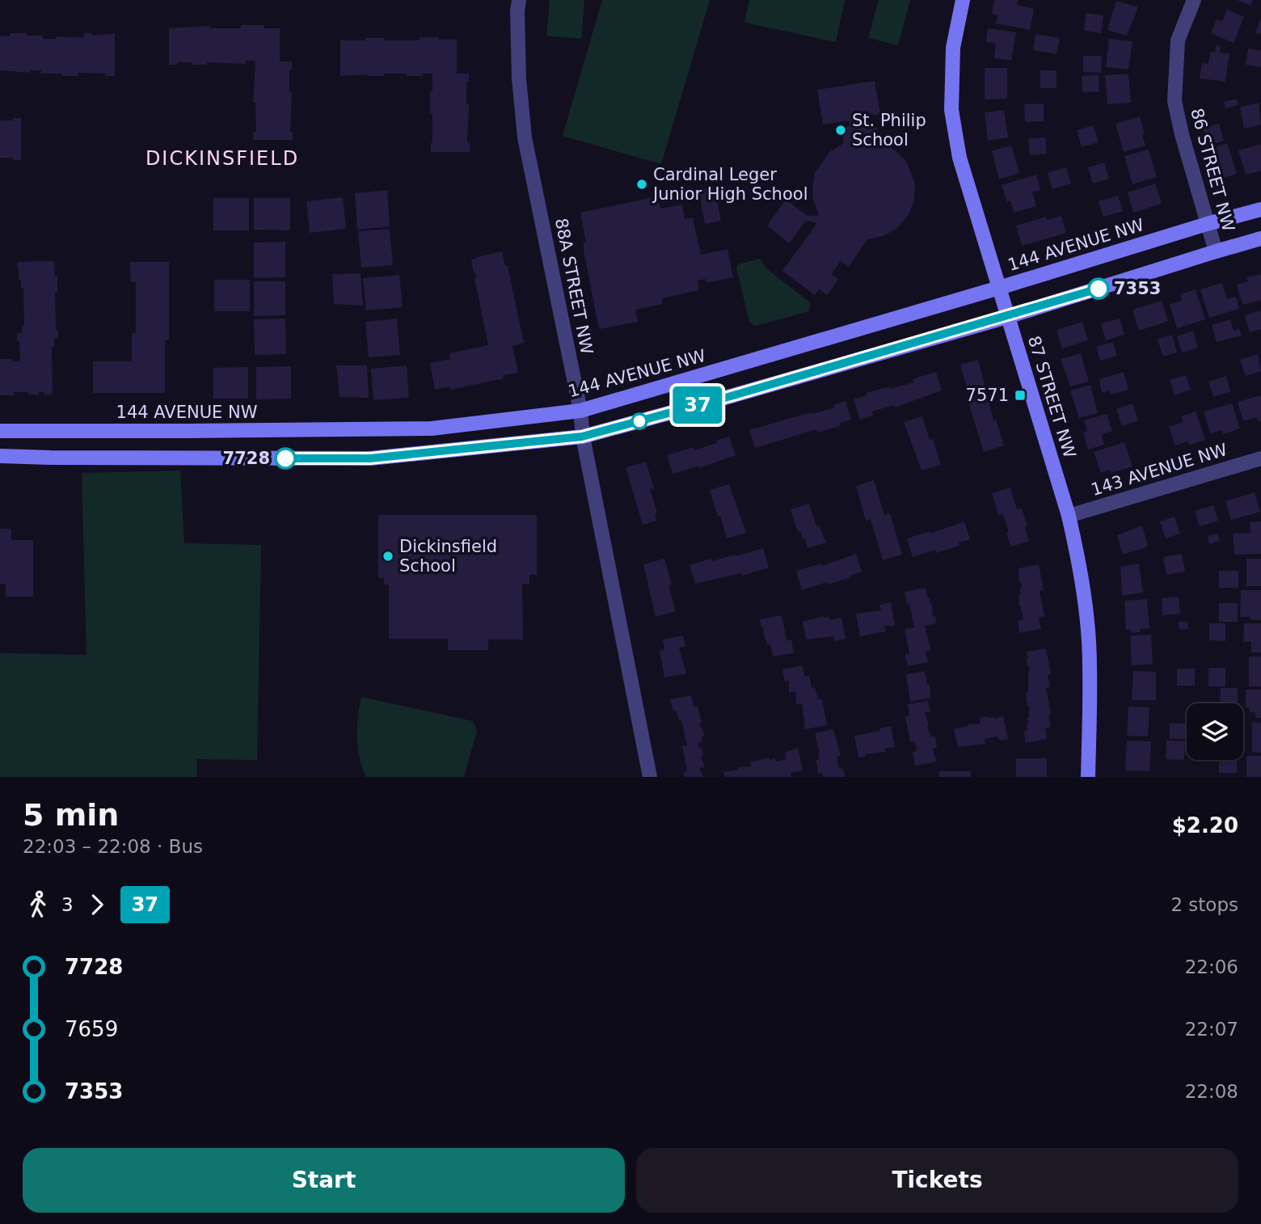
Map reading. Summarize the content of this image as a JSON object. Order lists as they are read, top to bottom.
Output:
{
  "streets": {
    "street": [
      "86 STREET NW",
      "144 AVENUE NW",
      "88A STREET NW",
      "87 STREET NW",
      "143 AVENUE NW"
    ]
  },
  "crossings": [
    ["86 STREET NW", "144 AVENUE NW"],
    ["144 AVENUE NW", "88A STREET NW"],
    ["144 AVENUE NW", "87 STREET NW"],
    ["87 STREET NW", "143 AVENUE NW"]
  ],
  "districts": ["DICKINSFIELD"],
  "places": {
    "other": [
      "St. Philip School",
      "Cardinal Leger Junior High School",
      "7353",
      "7728",
      "Dickinsfield School"
    ],
    "transit": ["7571"]
  },
  "lines": ["bus line 37"],
  "page": {
    "on_map": "37",
    "heading": ["5 min", "22:03 – 22:08 · Bus", "$2.20"],
    "legs": ["3", "37", "2 stops"],
    "list": [
      {
        "name": "7728",
        "value": "22:06"
      },
      {
        "name": "7659",
        "value": "22:07"
      },
      {
        "name": "7353",
        "value": "22:08"
      }
    ],
    "buttons": ["Start", "Tickets"]
  }
}
